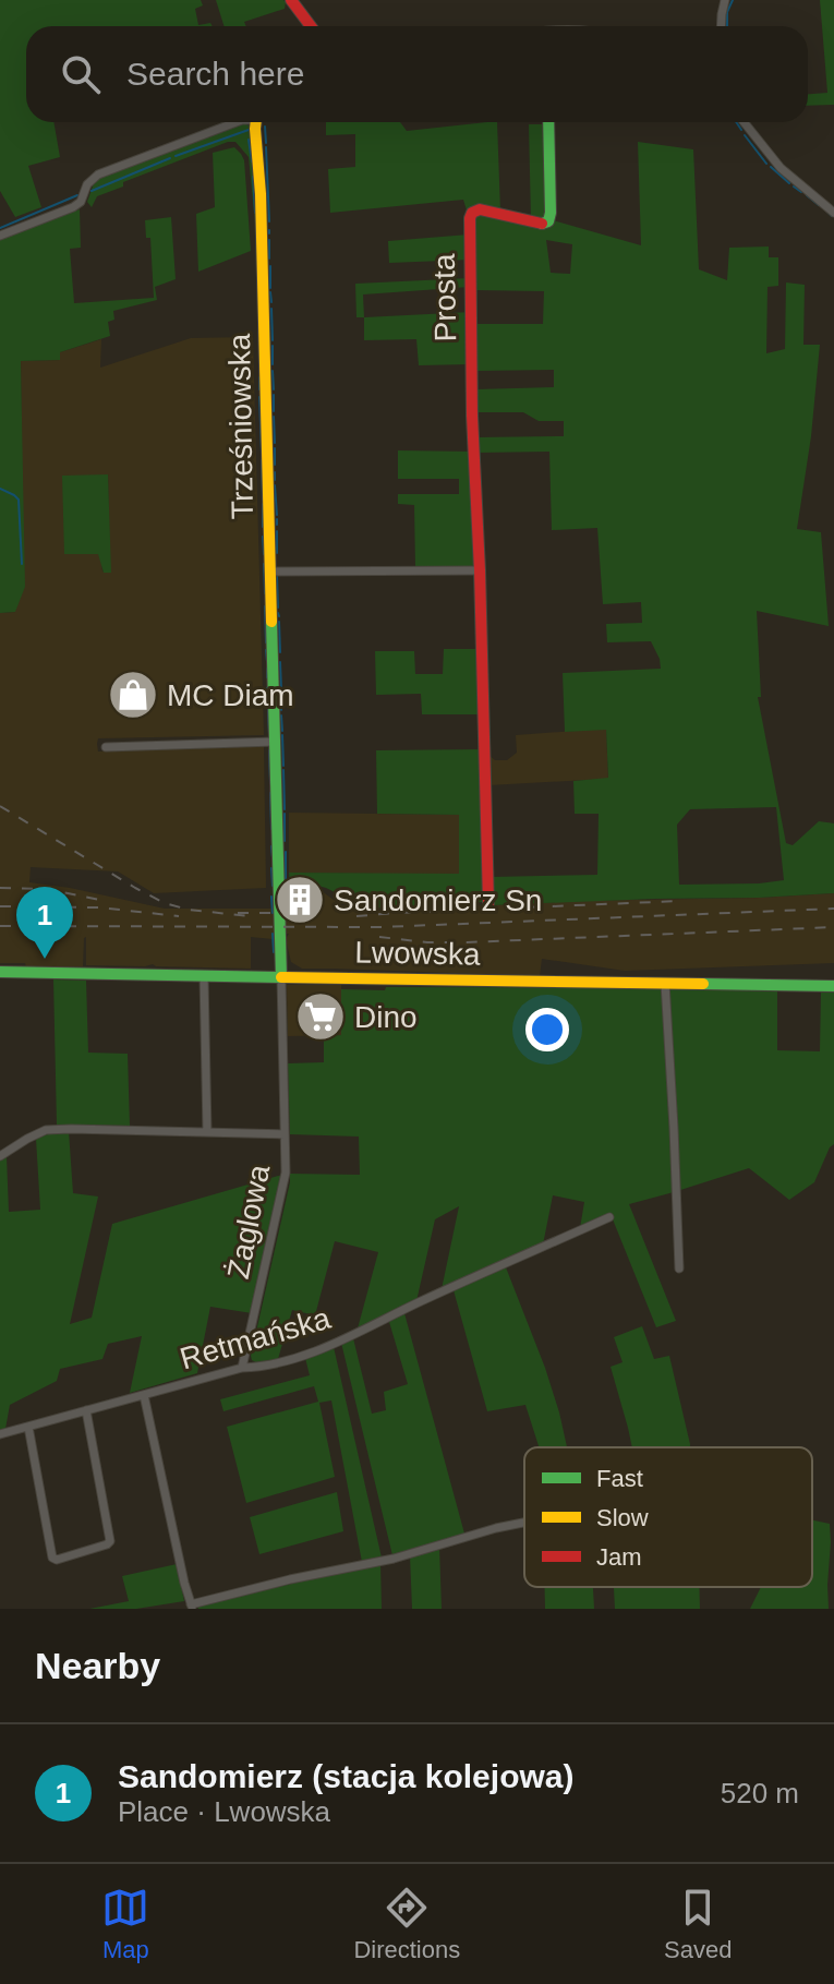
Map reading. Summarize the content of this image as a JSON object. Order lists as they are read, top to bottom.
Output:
{
  "streets": {
    "main road": ["Prosta", "Trześniowska", "Lwowska"],
    "street": ["Żaglowa", "Retmańska"]
  },
  "crossings": [
    ["Trześniowska", "Lwowska"],
    ["Trześniowska", "Żaglowa"],
    ["Lwowska", "Żaglowa"],
    ["Żaglowa", "Retmańska"]
  ],
  "places": {
    "shop": ["MC Diam"],
    "building": ["Sandomierz Sn"],
    "supermarket": ["Dino"]
  },
  "legend": ["Fast", "Slow", "Jam"],
  "page": {
    "search": "Search here",
    "pins": "1",
    "heading": "Nearby",
    "list": [
      {
        "mark": "1",
        "name": "Sandomierz (stacja kolejowa)",
        "note": "Place · Lwowska",
        "value": "520 m"
      }
    ],
    "nav": ["Map", "Directions", "Saved"]
  }
}
